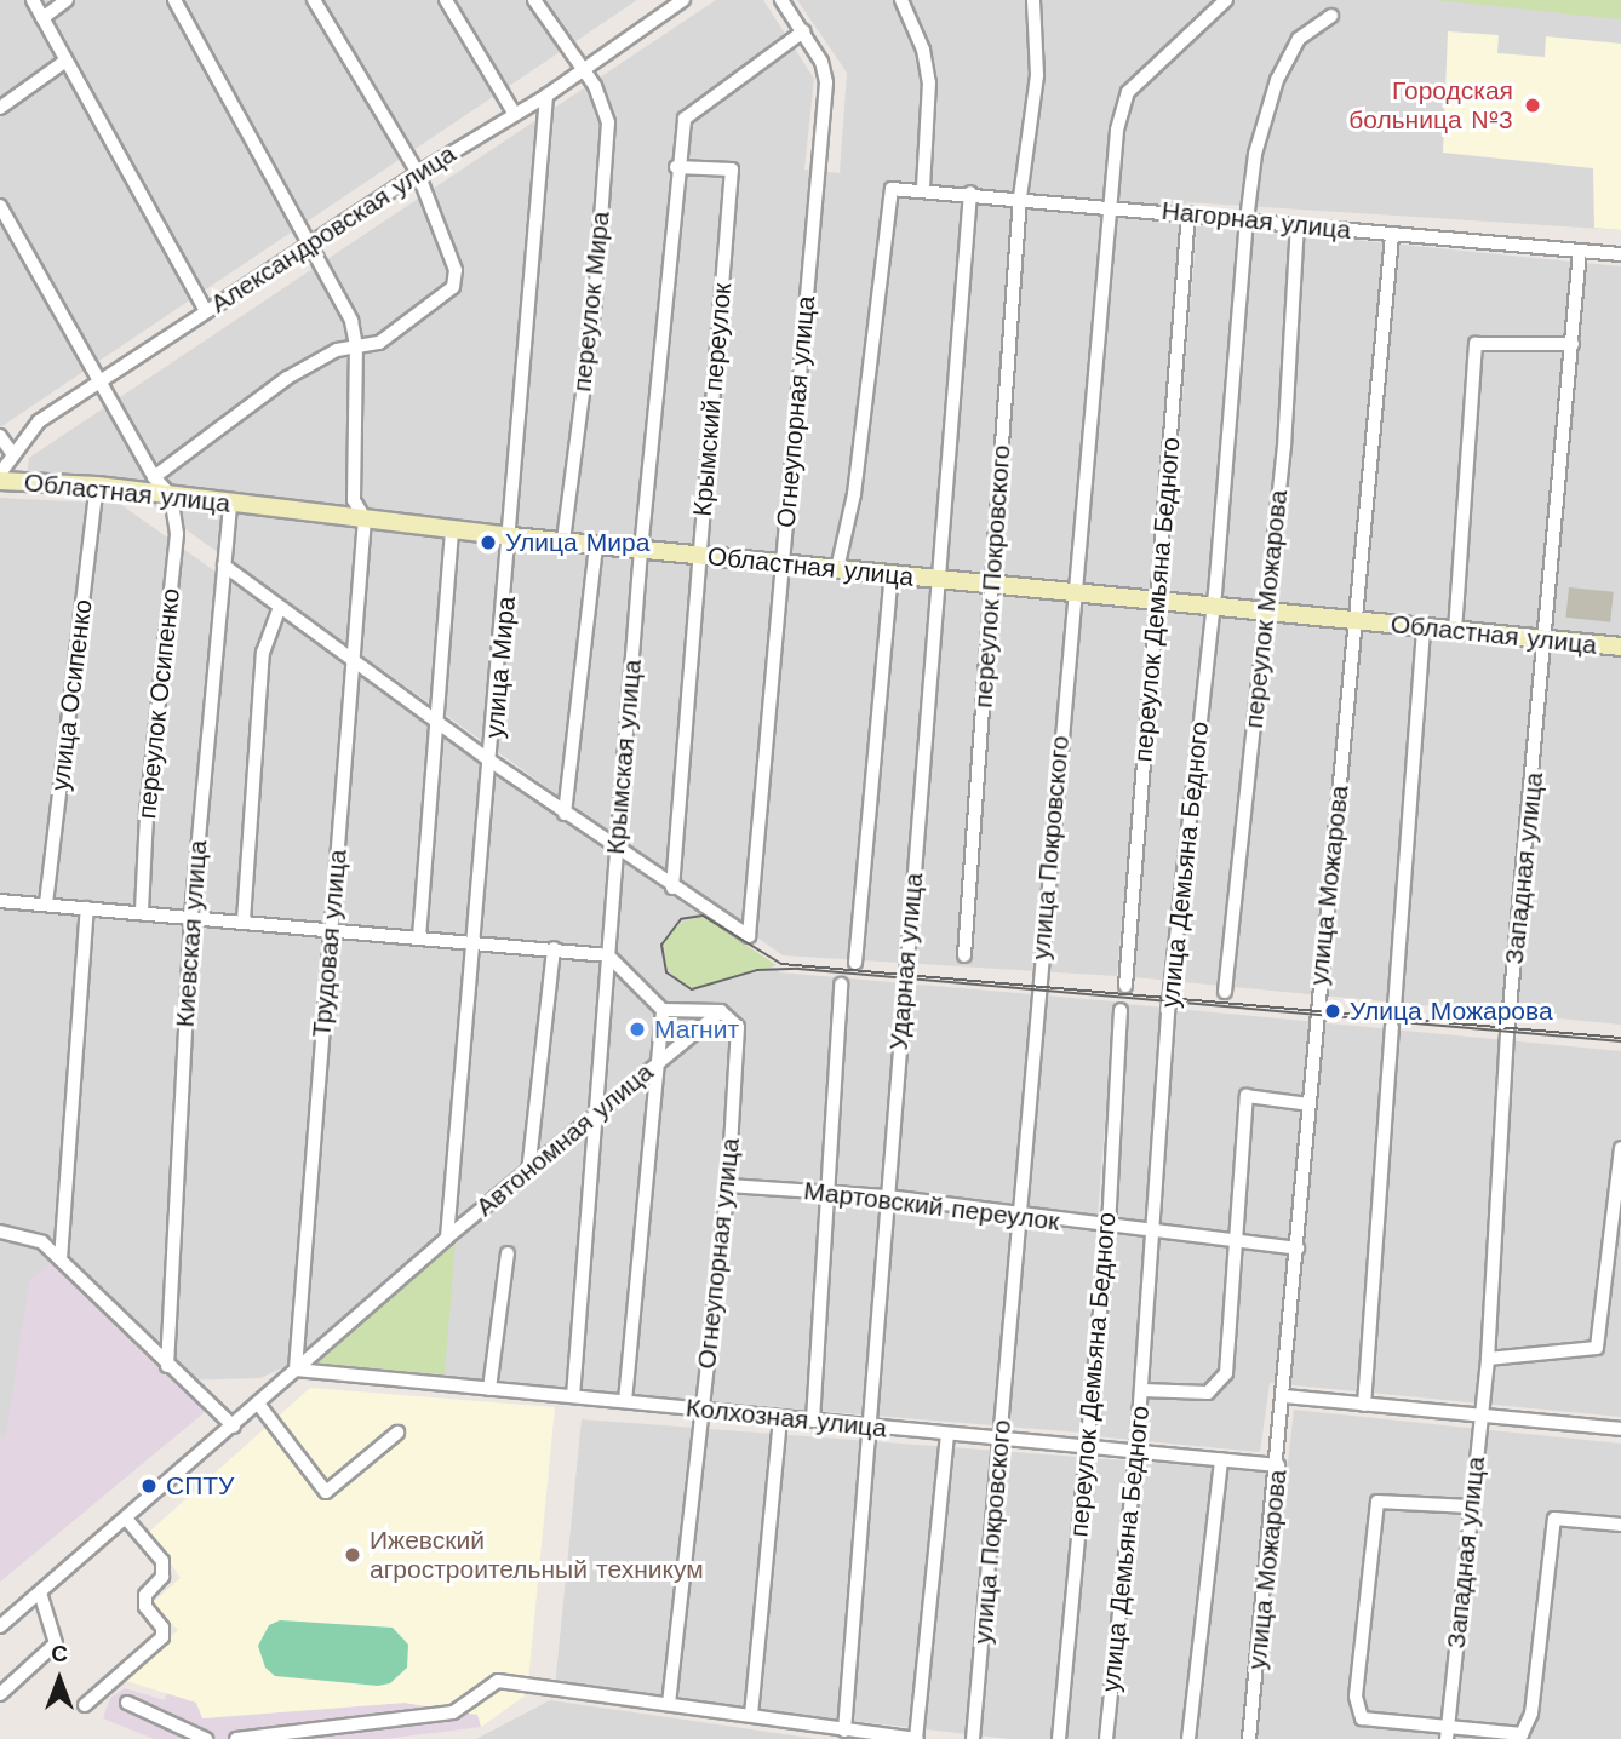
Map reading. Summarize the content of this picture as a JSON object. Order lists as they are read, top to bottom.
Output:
{
  "streets": {
    "main road": ["Областная улица"],
    "street": [
      "Нагорная улица",
      "Александровская улица",
      "переулок Мира",
      "Крымский переулок",
      "Огнеупорная улица",
      "переулок Покровского",
      "переулок Демьяна Бедного",
      "переулок Можарова",
      "улица Мира",
      "улица Осипенко",
      "переулок Осипенко",
      "Крымская улица",
      "улица Покровского",
      "улица Демьяна Бедного",
      "Западная улица",
      "улица Можарова",
      "Киевская улица",
      "Трудовая улица",
      "Ударная улица",
      "Автономная улица",
      "Мартовский переулок",
      "Колхозная улица"
    ]
  },
  "crossings": [
    ["Нагорная улица", "Областная улица"],
    ["Нагорная улица", "переулок Покровского"],
    ["Нагорная улица", "переулок Демьяна Бедного"],
    ["Нагорная улица", "переулок Можарова"],
    ["Нагорная улица", "улица Покровского"],
    ["Нагорная улица", "улица Демьяна Бедного"],
    ["Нагорная улица", "Западная улица"],
    ["Нагорная улица", "улица Можарова"],
    ["Нагорная улица", "Ударная улица"],
    ["Александровская улица", "переулок Мира"],
    ["Александровская улица", "улица Мира"],
    ["Александровская улица", "Трудовая улица"],
    ["переулок Мира", "Областная улица"],
    ["Крымский переулок", "Огнеупорная улица"],
    ["Крымский переулок", "Областная улица"],
    ["Крымский переулок", "Крымская улица"],
    ["Огнеупорная улица", "Областная улица"],
    ["Огнеупорная улица", "Крымская улица"],
    ["Огнеупорная улица", "Автономная улица"],
    ["Огнеупорная улица", "Мартовский переулок"],
    ["Огнеупорная улица", "Колхозная улица"],
    ["Областная улица", "переулок Покровского"],
    ["Областная улица", "переулок Демьяна Бедного"],
    ["Областная улица", "переулок Можарова"],
    ["Областная улица", "улица Мира"],
    ["Областная улица", "улица Осипенко"],
    ["Областная улица", "переулок Осипенко"],
    ["Областная улица", "Крымская улица"],
    ["Областная улица", "улица Покровского"],
    ["Областная улица", "улица Демьяна Бедного"],
    ["Областная улица", "Западная улица"],
    ["Областная улица", "улица Можарова"],
    ["Областная улица", "Киевская улица"],
    ["Областная улица", "Трудовая улица"],
    ["Областная улица", "Ударная улица"],
    ["переулок Демьяна Бедного", "Мартовский переулок"],
    ["переулок Демьяна Бедного", "Колхозная улица"],
    ["улица Мира", "Автономная улица"],
    ["Крымская улица", "Автономная улица"],
    ["Крымская улица", "Колхозная улица"],
    ["улица Покровского", "Мартовский переулок"],
    ["улица Покровского", "Колхозная улица"],
    ["улица Демьяна Бедного", "Мартовский переулок"],
    ["улица Демьяна Бедного", "Колхозная улица"],
    ["улица Можарова", "Мартовский переулок"],
    ["улица Можарова", "Колхозная улица"],
    ["Трудовая улица", "Автономная улица"],
    ["Трудовая улица", "Колхозная улица"],
    ["Ударная улица", "Мартовский переулок"],
    ["Ударная улица", "Колхозная улица"],
    ["Автономная улица", "Колхозная улица"]
  ],
  "places": [
    "Городская больница №3",
    "Улица Мира",
    "Улица Можарова",
    "Магнит",
    "СПТУ",
    "Ижевский агростроительный техникум"
  ],
  "north": "top"
}
